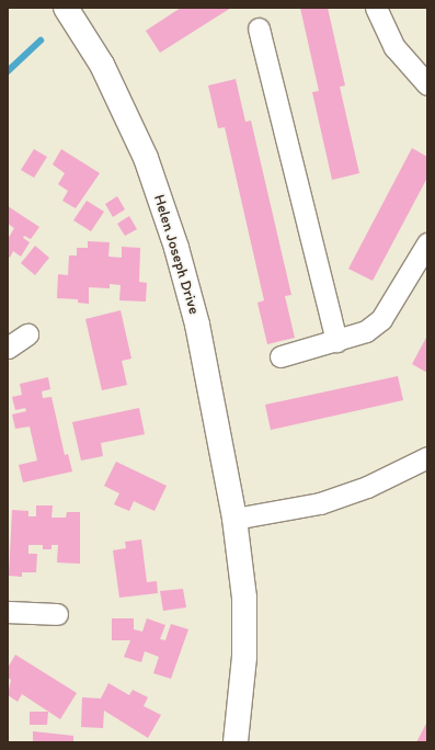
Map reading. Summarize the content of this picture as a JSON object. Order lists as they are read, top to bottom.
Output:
{
  "streets": {
    "street": ["Helen Joseph Drive"]
  }
}
